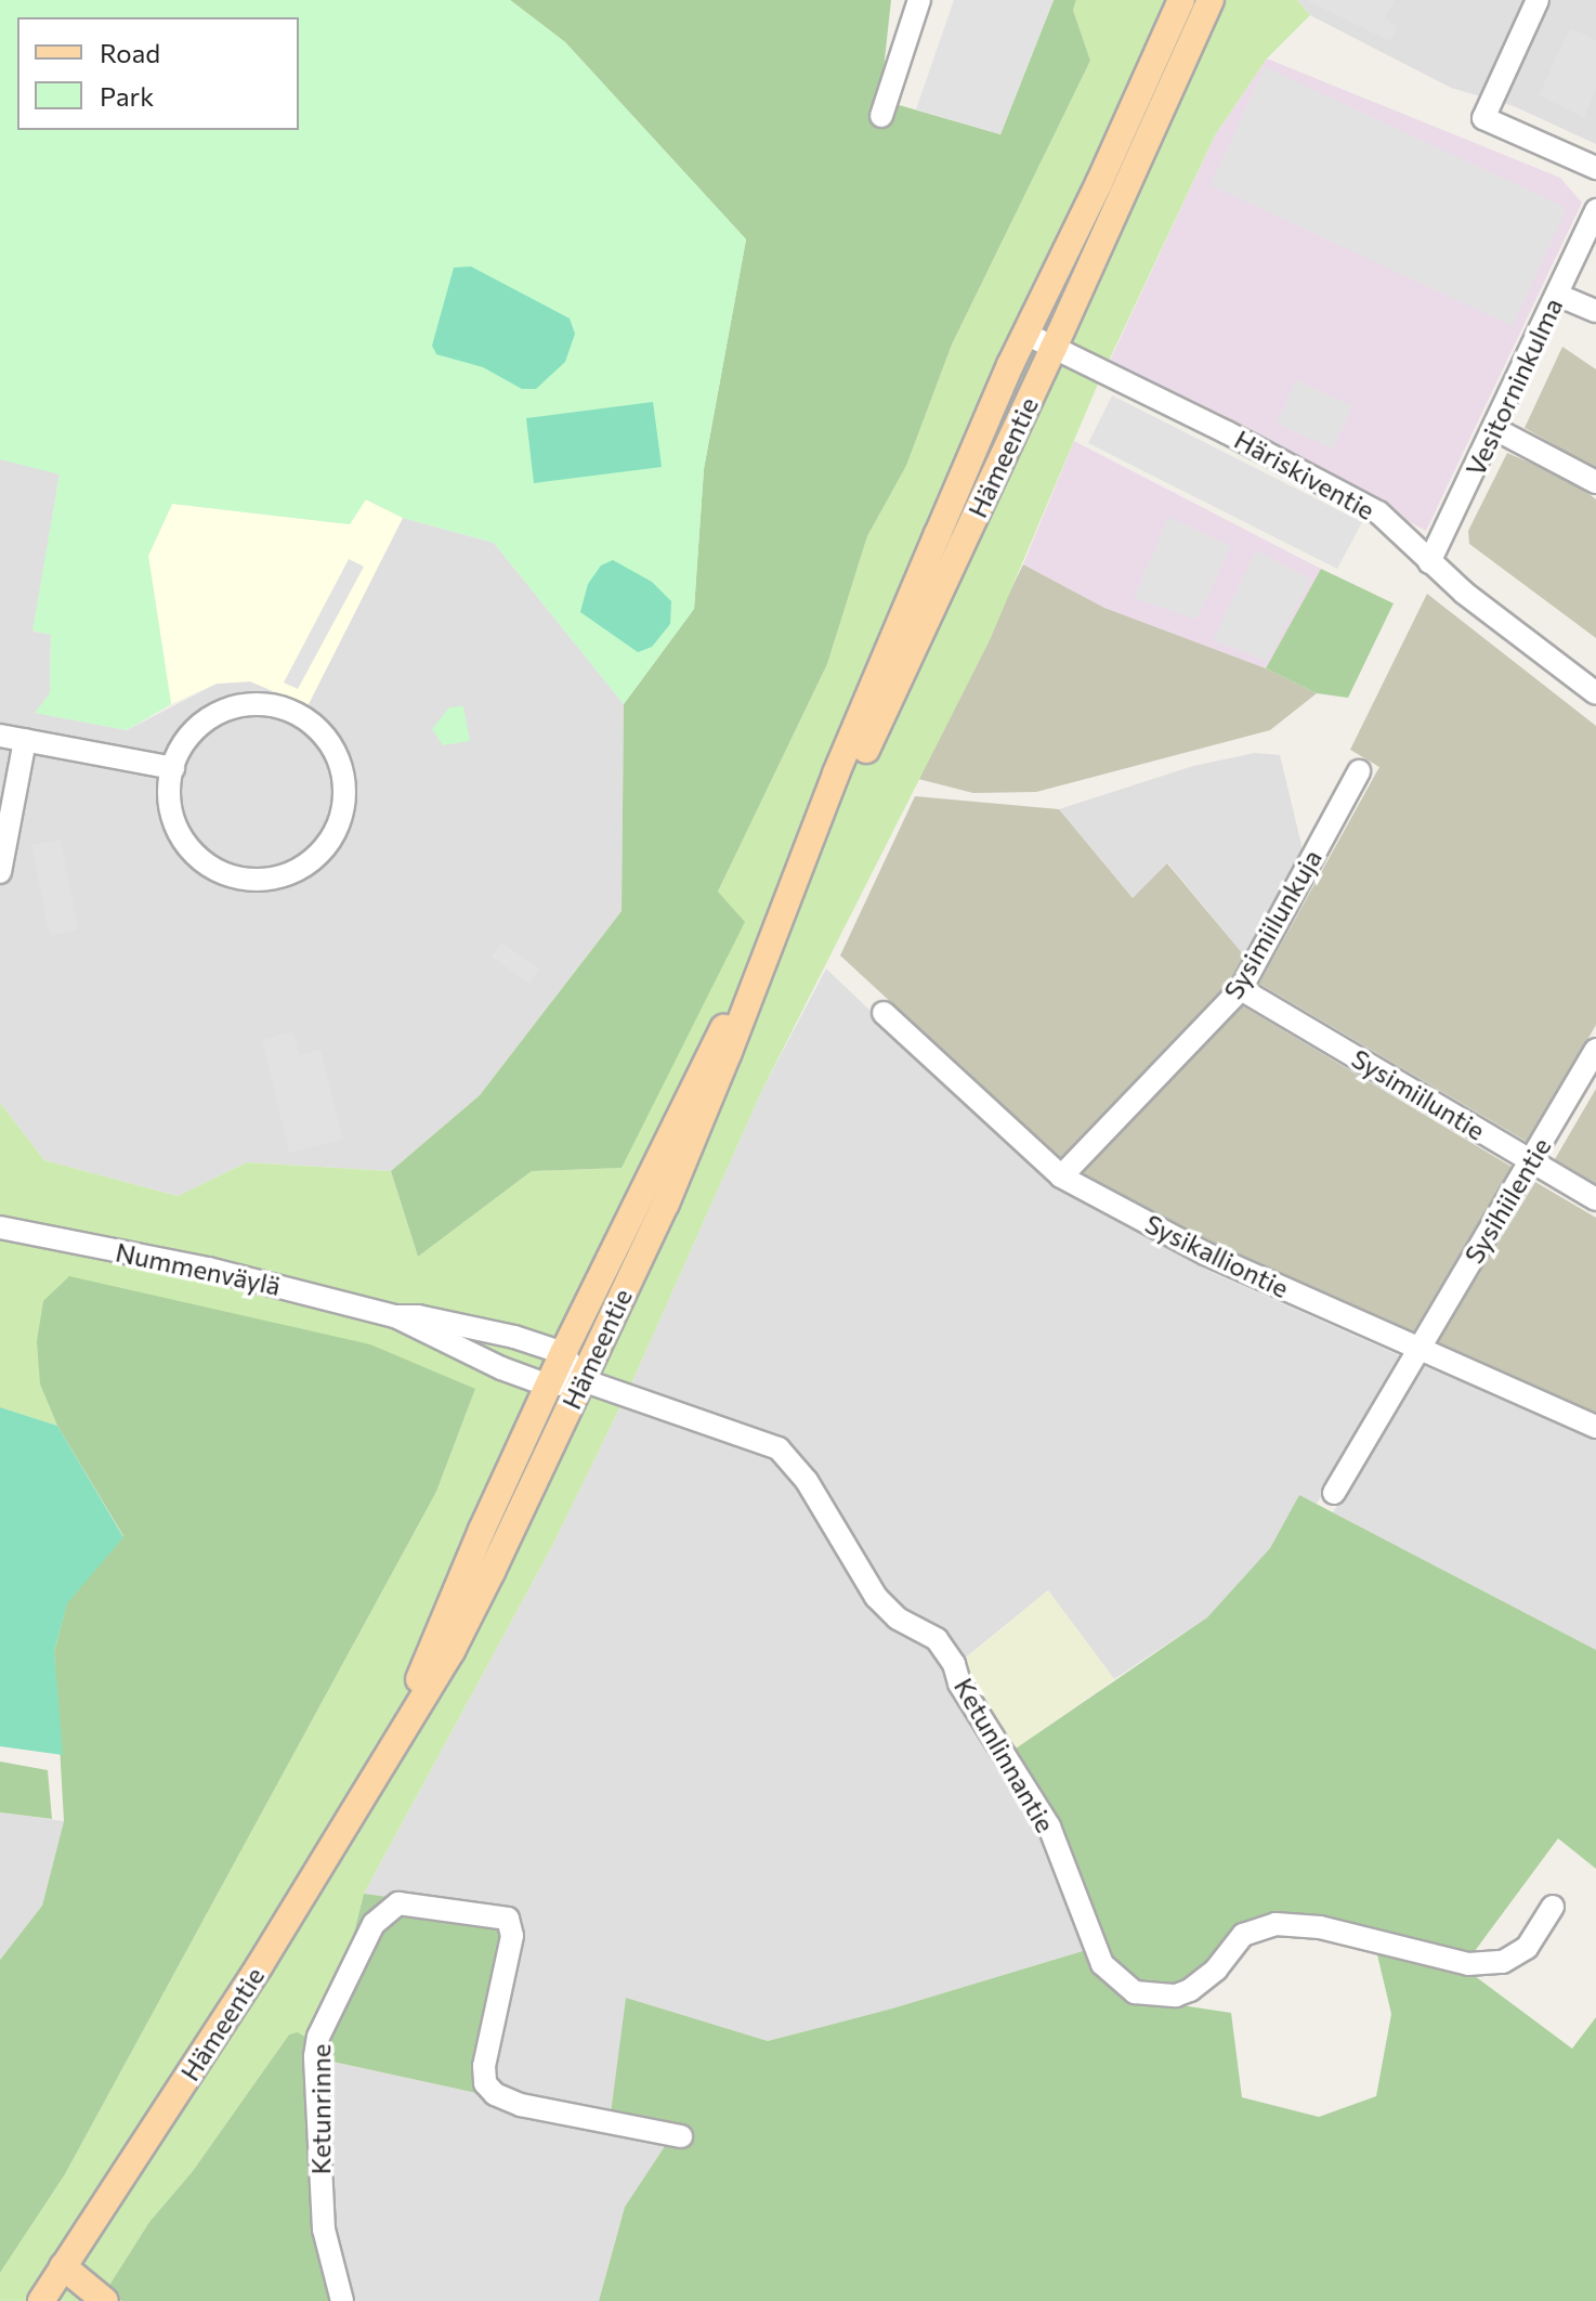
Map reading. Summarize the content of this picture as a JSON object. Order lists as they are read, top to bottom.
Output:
{
  "streets": {
    "main road": ["Hämeentie"],
    "street": [
      "Vesitorninkulma",
      "Häriskiventie",
      "Sysimiilunkuja",
      "Sysimiiluntie",
      "Sysihiilentie",
      "Sysikalliontie",
      "Nummenväylä",
      "Ketunlinnantie",
      "Ketunrinne"
    ]
  },
  "crossings": [
    ["Vesitorninkulma", "Häriskiventie"],
    ["Hämeentie", "Häriskiventie"],
    ["Hämeentie", "Nummenväylä"],
    ["Hämeentie", "Ketunlinnantie"],
    ["Sysimiilunkuja", "Sysimiiluntie"],
    ["Sysimiilunkuja", "Sysikalliontie"],
    ["Sysimiiluntie", "Sysihiilentie"],
    ["Sysihiilentie", "Sysikalliontie"],
    ["Nummenväylä", "Ketunlinnantie"]
  ],
  "legend": ["Road", "Park"]
}
